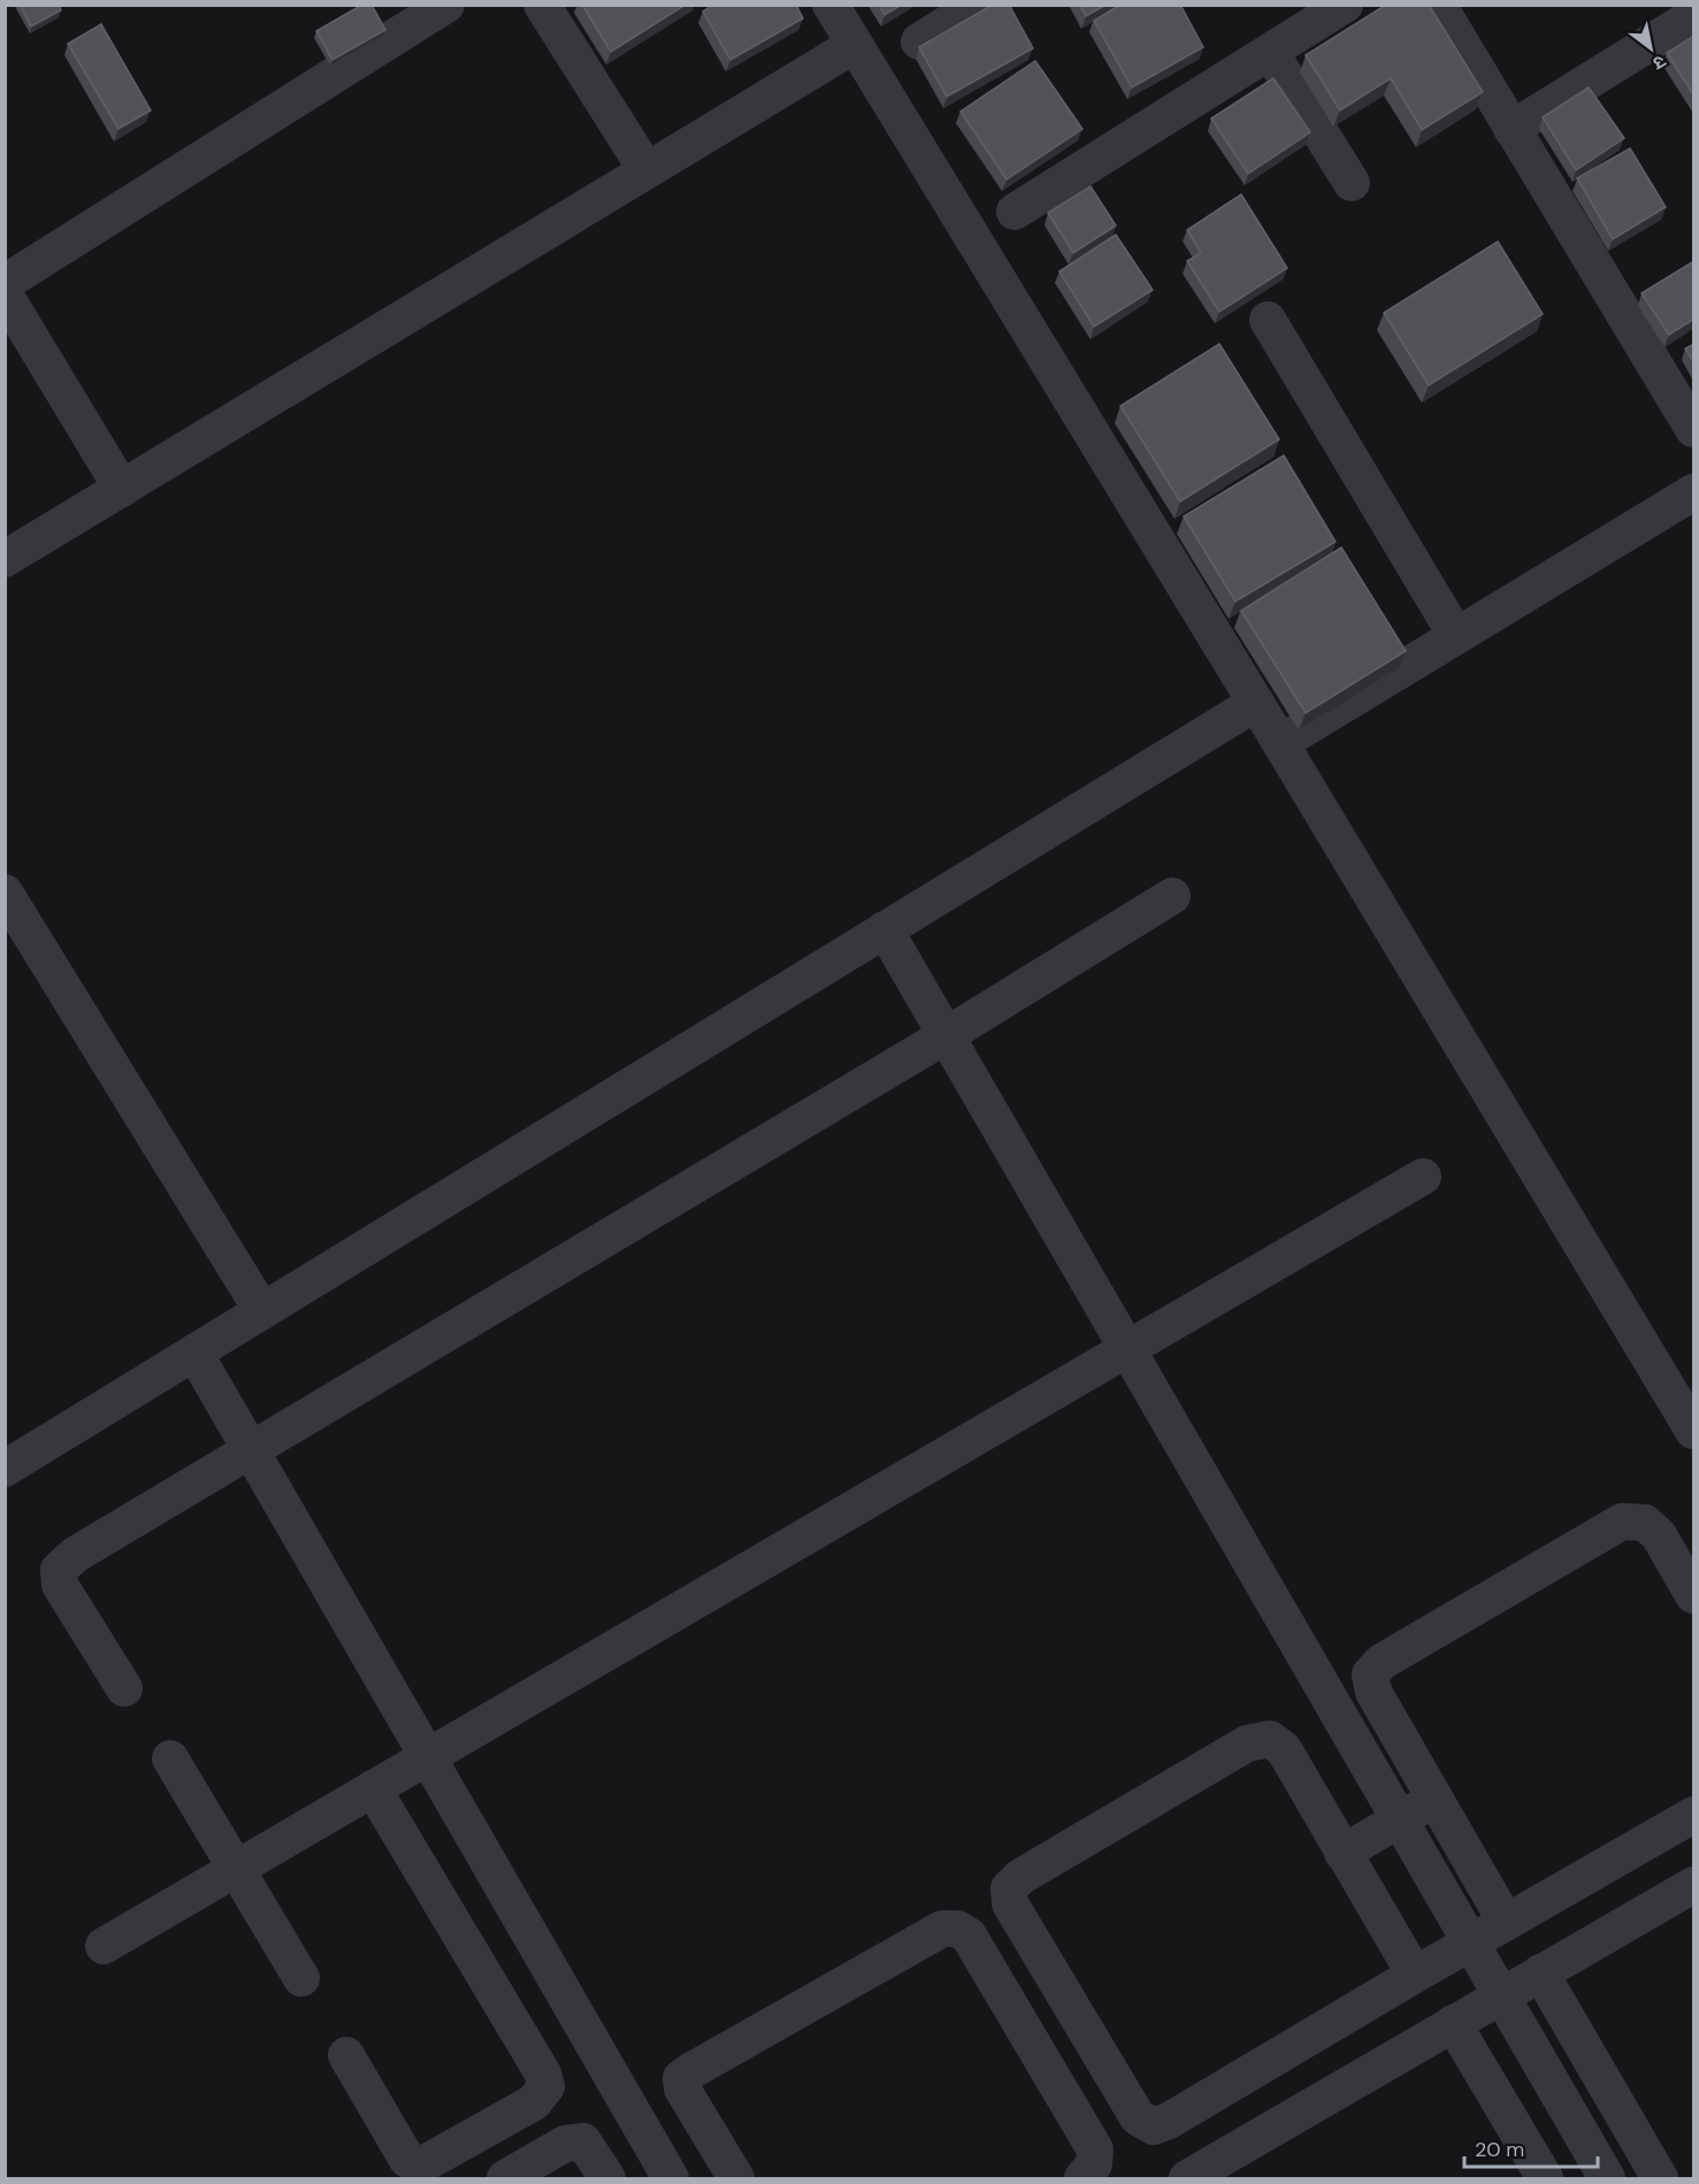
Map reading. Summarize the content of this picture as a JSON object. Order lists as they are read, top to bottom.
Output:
{
  "scale_bar": "20 m",
  "north": "bottom right"
}
